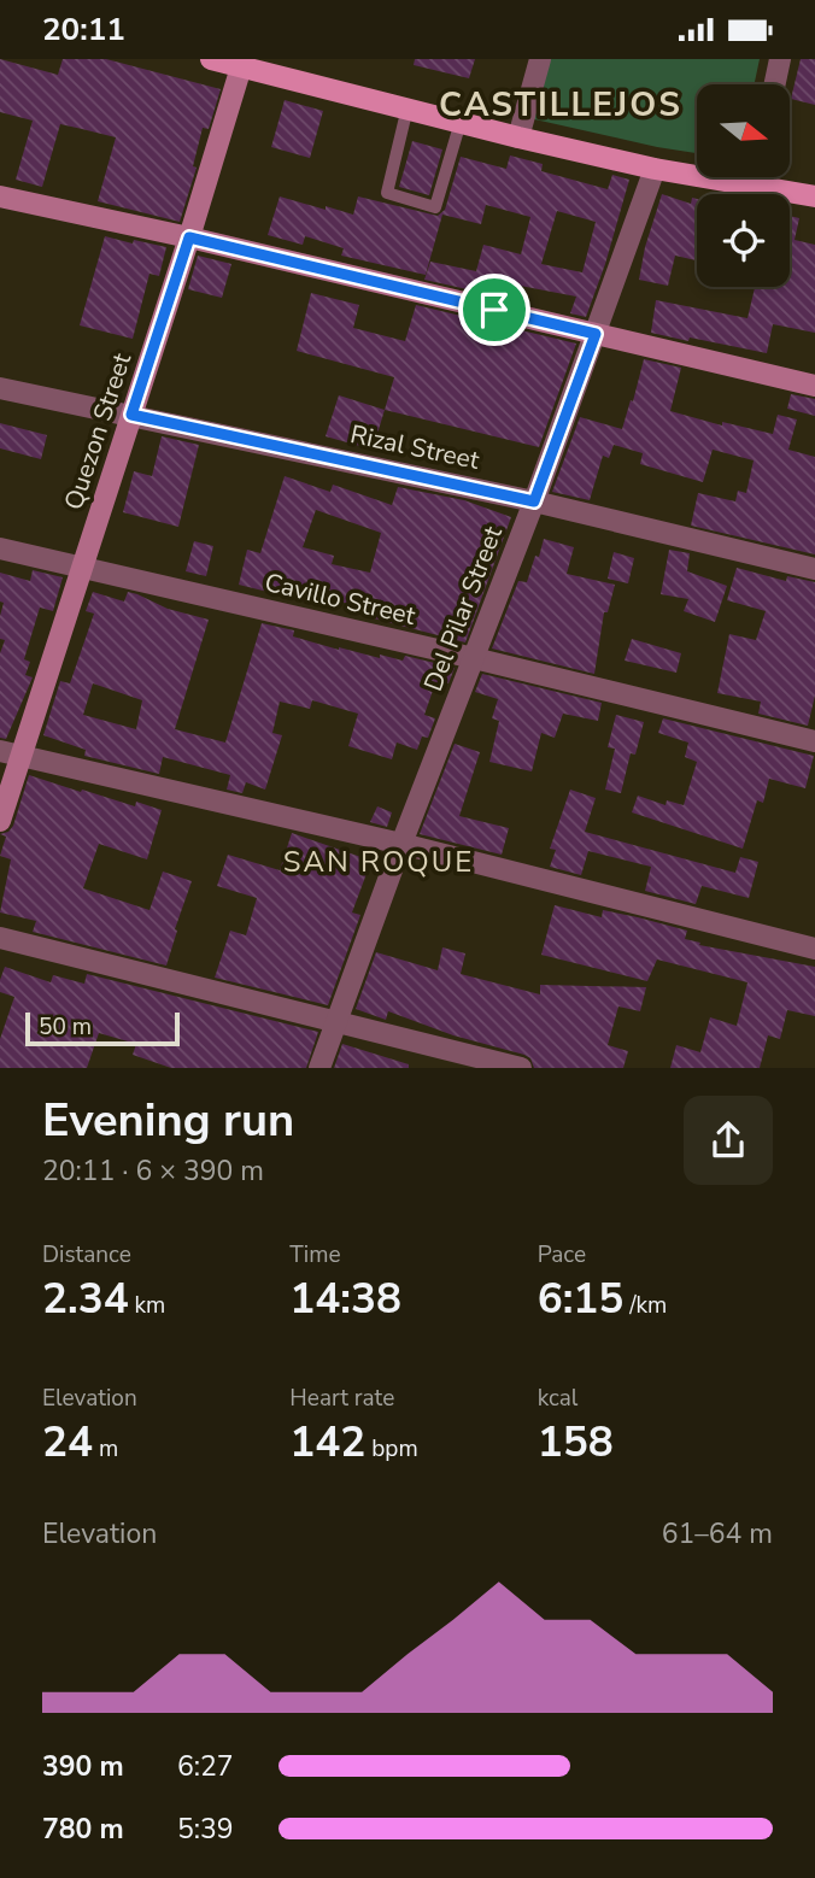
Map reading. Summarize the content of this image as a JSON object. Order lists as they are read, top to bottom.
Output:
{
  "streets": {
    "street": [
      "Quezon Street",
      "Rizal Street",
      "Cavillo Street",
      "Del Pilar Street"
    ]
  },
  "crossings": [
    ["Quezon Street", "Rizal Street"],
    ["Quezon Street", "Cavillo Street"],
    ["Rizal Street", "Del Pilar Street"],
    ["Cavillo Street", "Del Pilar Street"]
  ],
  "districts": ["CASTILLEJOS", "SAN ROQUE"],
  "scale_bar": "50 m",
  "north": "right",
  "page": {
    "status": "20:11",
    "scale": "50 m",
    "heading": ["Evening run", "20:11 · 6 × 390 m"],
    "stats": [
      ["Distance", "2.34 km"],
      ["Time", "14:38"],
      ["Pace", "6:15 /km"],
      ["Elevation", "24 m"],
      ["Heart rate", "142 bpm"],
      ["kcal", "158"]
    ],
    "chart": ["Elevation", "61–64 m"],
    "list": [
      {
        "name": "390 m",
        "note": "6:27"
      },
      {
        "name": "780 m",
        "note": "5:39"
      }
    ]
  }
}
